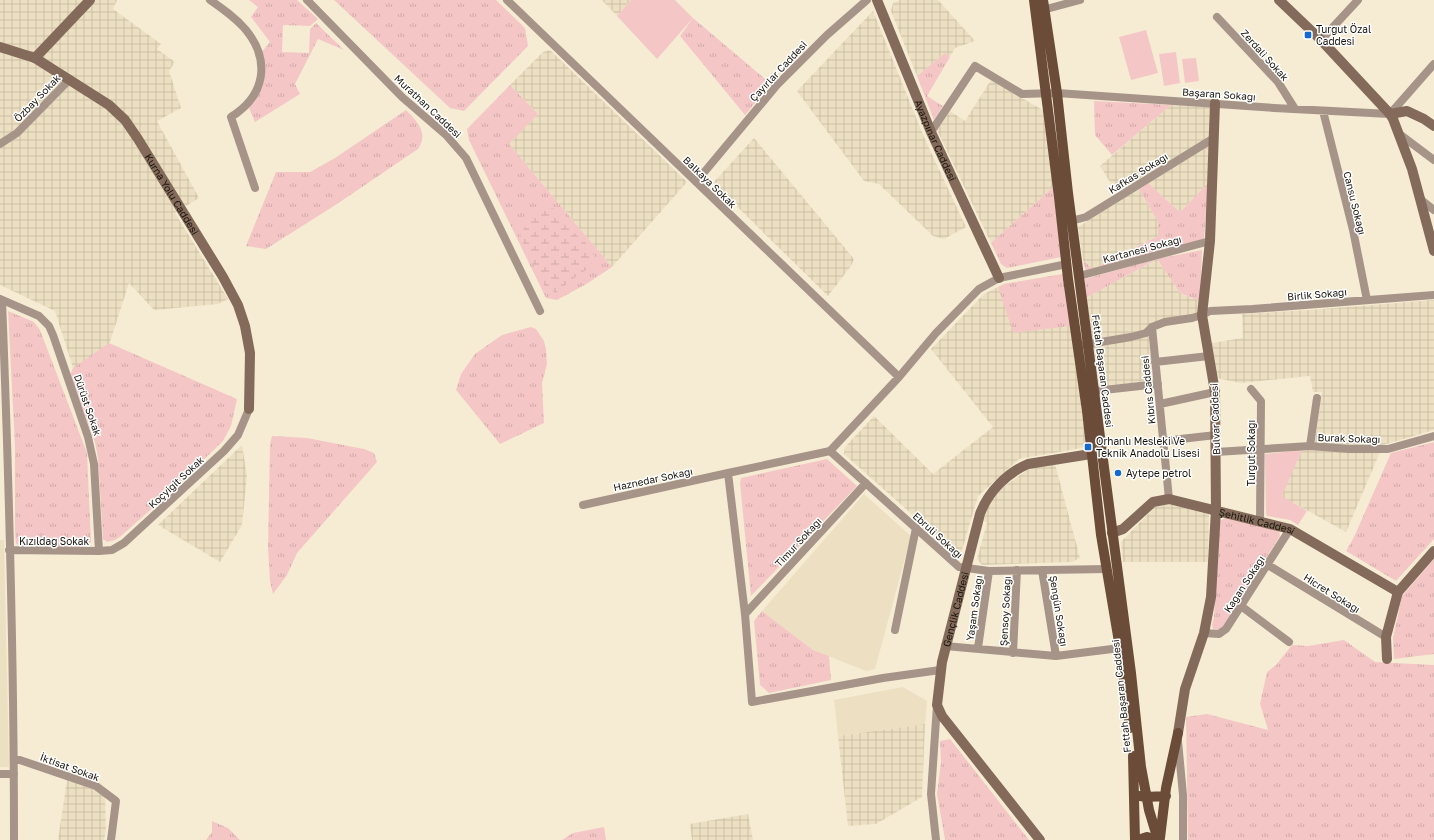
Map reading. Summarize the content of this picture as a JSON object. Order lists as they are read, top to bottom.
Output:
{
  "streets": {
    "main road": ["Fettah Başaran Caddesi"],
    "street": [
      "Zerdali Sokak",
      "Çayırlar Caddesi",
      "Başaran Sokağı",
      "Özbay Sokak",
      "Murathan Caddesi",
      "Ayazpınar Caddesi",
      "Kafkas Sokağı",
      "Balkaya Sokak",
      "Kurna Yolu Caddesi",
      "Cansu Sokağı",
      "Kartanesi Sokağı",
      "Birlik Sokağı",
      "Kıbrıs Caddesi",
      "Dürüst Sokak",
      "Bulvar Caddesi",
      "Burak Sokağı",
      "Turgut Sokağı",
      "Haznedar Sokağı",
      "Koçyiğit Sokak",
      "Şehitlik Caddesi",
      "Ebruli Sokağı",
      "Kızıldağ Sokak",
      "Timur Sokağı",
      "Kağan Sokağı",
      "Hicret Sokağı",
      "Yaşam Sokağı",
      "Gençlik Caddesi",
      "Şensoy Sokağı",
      "Şengün Sokağı",
      "İktisat Sokak"
    ]
  },
  "crossings": [
    ["Zerdali Sokak", "Başaran Sokağı"],
    ["Çayırlar Caddesi", "Balkaya Sokak"],
    ["Başaran Sokağı", "Ayazpınar Caddesi"],
    ["Başaran Sokağı", "Cansu Sokağı"],
    ["Başaran Sokağı", "Fettah Başaran Caddesi"],
    ["Başaran Sokağı", "Bulvar Caddesi"],
    ["Özbay Sokak", "Kurna Yolu Caddesi"],
    ["Kafkas Sokağı", "Fettah Başaran Caddesi"],
    ["Kafkas Sokağı", "Bulvar Caddesi"],
    ["Kurna Yolu Caddesi", "Koçyiğit Sokak"],
    ["Cansu Sokağı", "Birlik Sokağı"],
    ["Kartanesi Sokağı", "Fettah Başaran Caddesi"],
    ["Kartanesi Sokağı", "Bulvar Caddesi"],
    ["Birlik Sokağı", "Fettah Başaran Caddesi"],
    ["Birlik Sokağı", "Kıbrıs Caddesi"],
    ["Birlik Sokağı", "Bulvar Caddesi"],
    ["Fettah Başaran Caddesi", "Şehitlik Caddesi"],
    ["Fettah Başaran Caddesi", "Ebruli Sokağı"],
    ["Fettah Başaran Caddesi", "Gençlik Caddesi"],
    ["Kıbrıs Caddesi", "Şehitlik Caddesi"],
    ["Dürüst Sokak", "Koçyiğit Sokak"],
    ["Dürüst Sokak", "Kızıldağ Sokak"],
    ["Bulvar Caddesi", "Burak Sokağı"],
    ["Bulvar Caddesi", "Şehitlik Caddesi"],
    ["Bulvar Caddesi", "Kağan Sokağı"],
    ["Burak Sokağı", "Turgut Sokağı"],
    ["Turgut Sokağı", "Şehitlik Caddesi"],
    ["Haznedar Sokağı", "Ebruli Sokağı"],
    ["Koçyiğit Sokak", "Kızıldağ Sokak"],
    ["Şehitlik Caddesi", "Kağan Sokağı"],
    ["Ebruli Sokağı", "Timur Sokağı"],
    ["Ebruli Sokağı", "Yaşam Sokağı"],
    ["Ebruli Sokağı", "Gençlik Caddesi"],
    ["Ebruli Sokağı", "Şensoy Sokağı"],
    ["Ebruli Sokağı", "Şengün Sokağı"],
    ["Kağan Sokağı", "Hicret Sokağı"]
  ],
  "places": {
    "transit": ["Turgut Özal Caddesi", "Orhanlı Mesleki Ve Teknik Anadolu Lisesi"],
    "other": ["Aytepe petrol"]
  }
}
